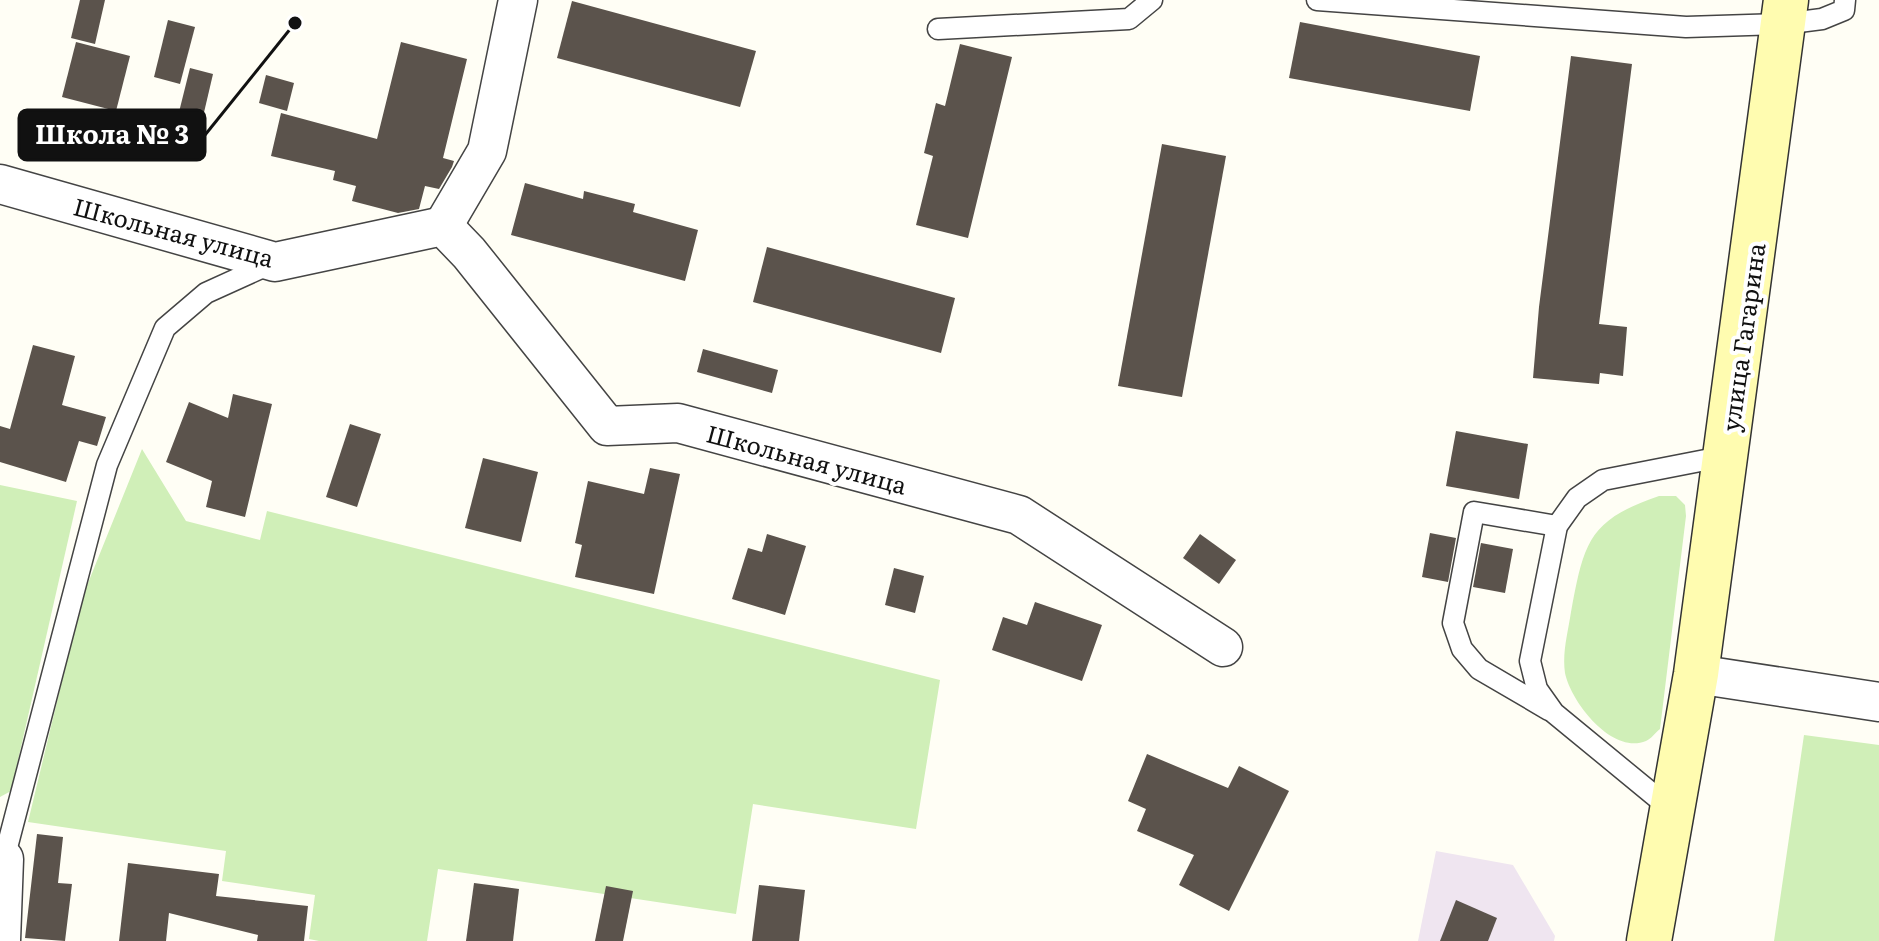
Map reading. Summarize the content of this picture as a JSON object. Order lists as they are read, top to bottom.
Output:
{
  "streets": {
    "main road": ["улица Гагарина"],
    "street": ["Школьная улица"]
  },
  "places": ["Школа № 3"]
}
